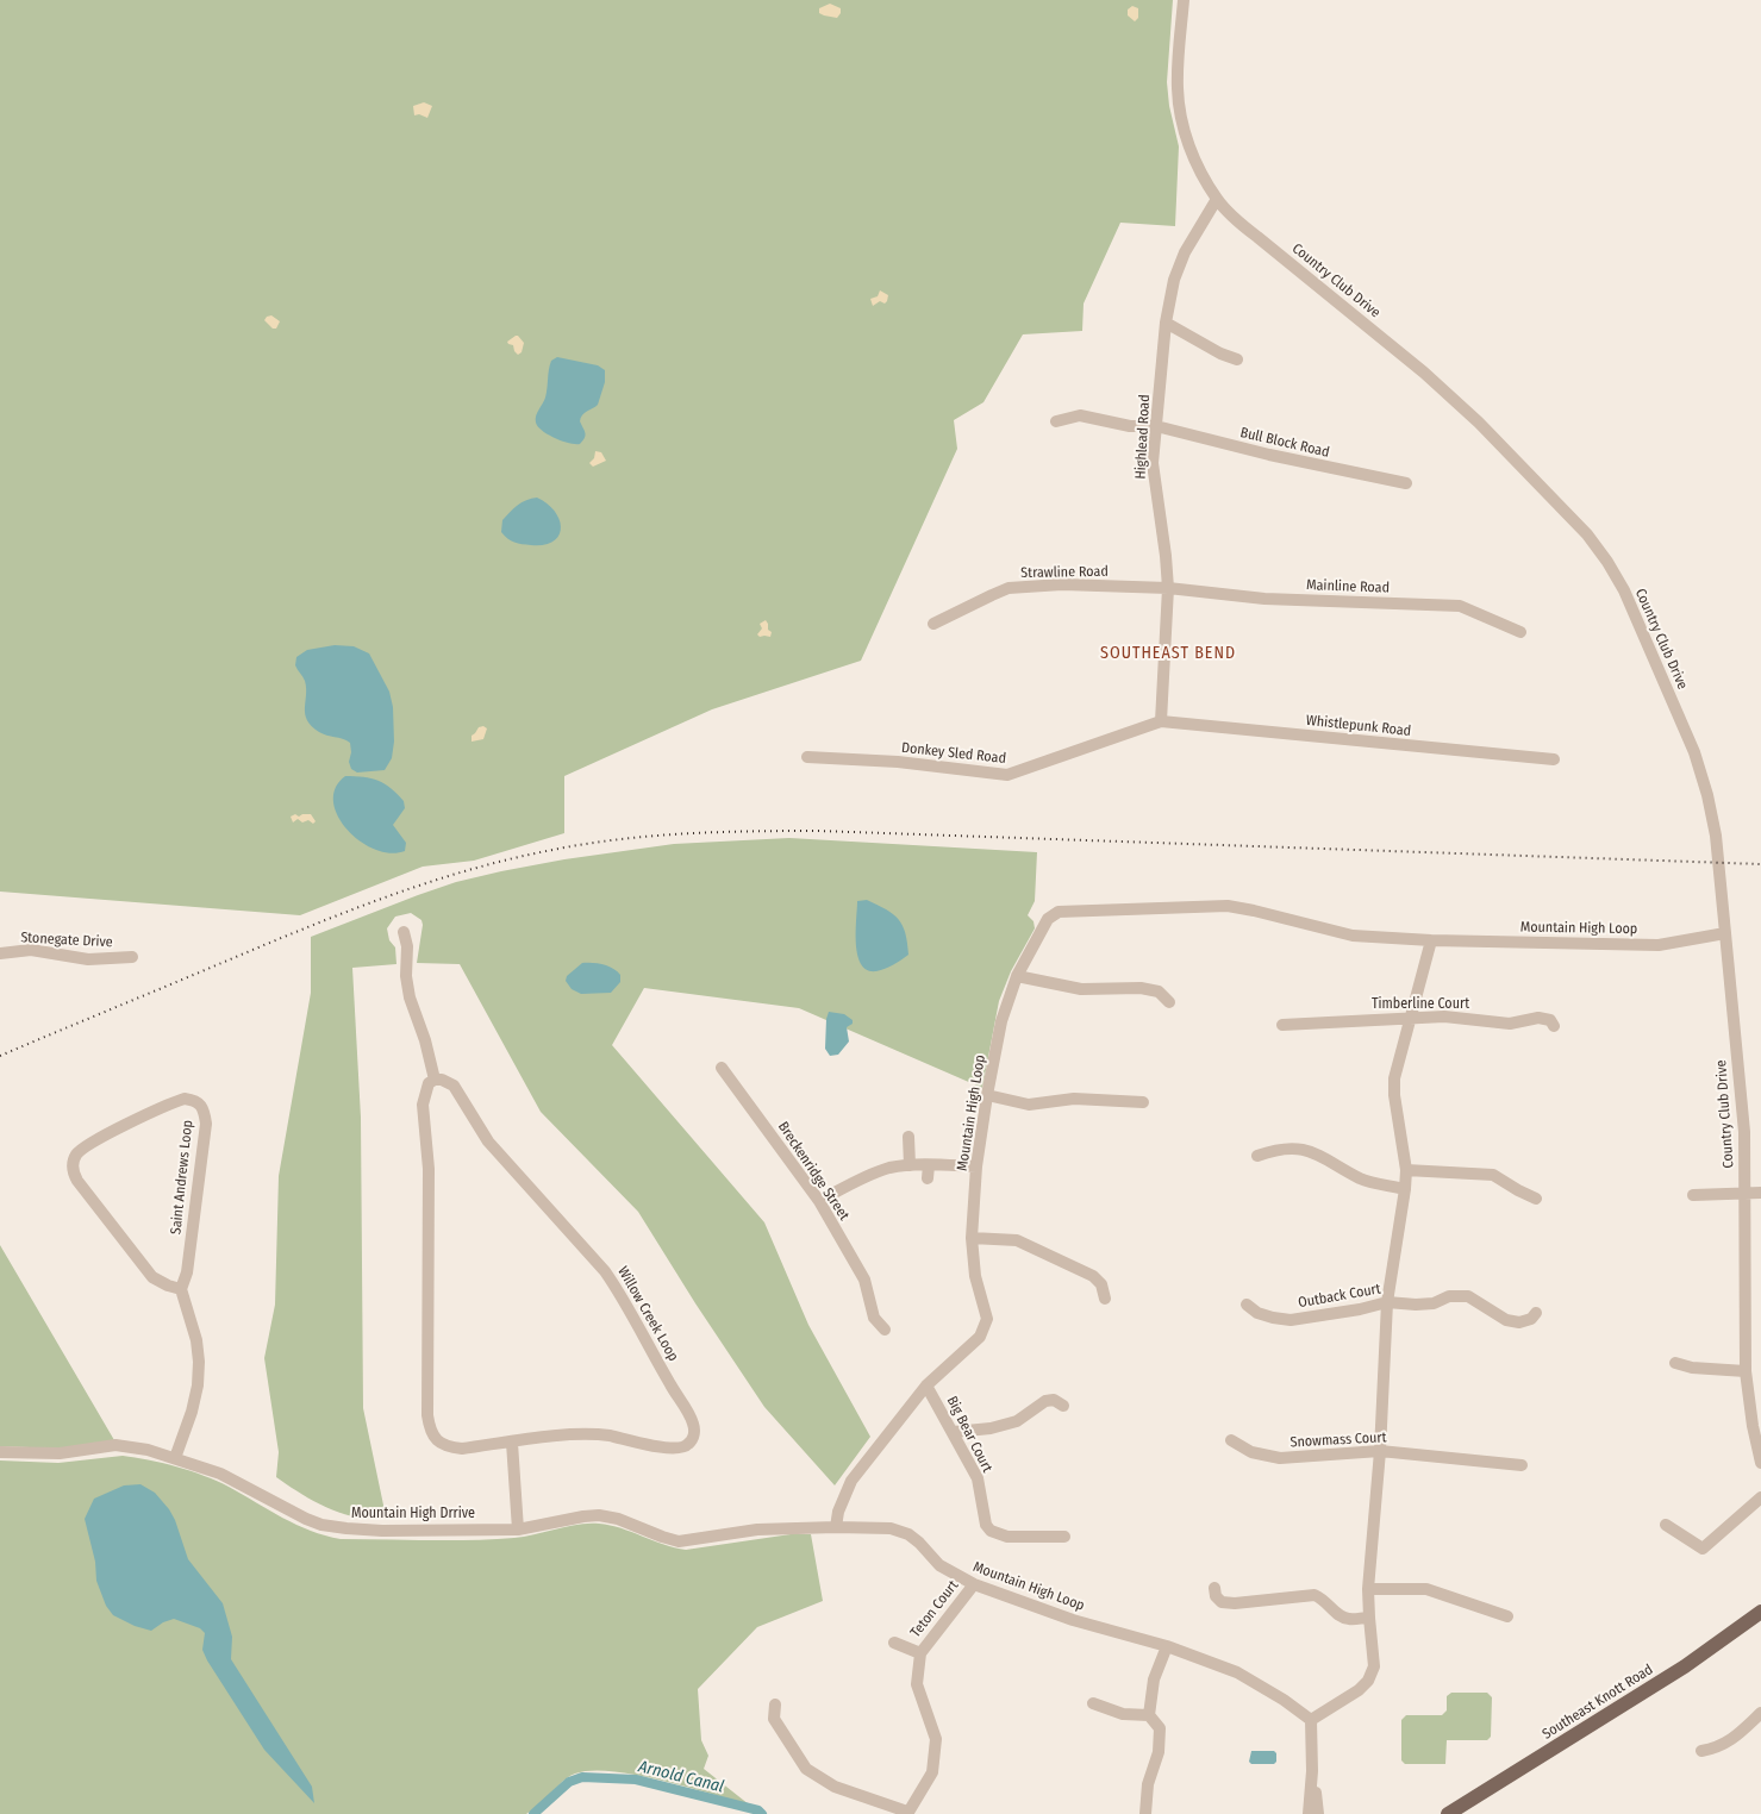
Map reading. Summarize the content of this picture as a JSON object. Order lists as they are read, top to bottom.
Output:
{
  "streets": {
    "main road": ["Southeast Knott Road"],
    "street": [
      "Country Club Drive",
      "Highlead Road",
      "Bull Block Road",
      "Strawline Road",
      "Mainline Road",
      "Whistlepunk Road",
      "Donkey Sled Road",
      "Mountain High Loop",
      "Stonegate Drive",
      "Timberline Court",
      "Breckenridge Street",
      "Saint Andrews Loop",
      "Outback Court",
      "Willow Creek Loop",
      "Big Bear Court",
      "Snowmass Court",
      "Mountain High Drrive",
      "Teton Court"
    ]
  },
  "crossings": [
    ["Country Club Drive", "Highlead Road"],
    ["Country Club Drive", "Mountain High Loop"],
    ["Highlead Road", "Bull Block Road"],
    ["Highlead Road", "Strawline Road"],
    ["Highlead Road", "Mainline Road"],
    ["Highlead Road", "Whistlepunk Road"],
    ["Highlead Road", "Donkey Sled Road"],
    ["Strawline Road", "Mainline Road"],
    ["Whistlepunk Road", "Donkey Sled Road"],
    ["Mountain High Loop", "Big Bear Court"],
    ["Mountain High Loop", "Mountain High Drrive"],
    ["Mountain High Loop", "Teton Court"]
  ],
  "districts": ["SOUTHEAST BEND"],
  "water": ["Arnold Canal"]
}
